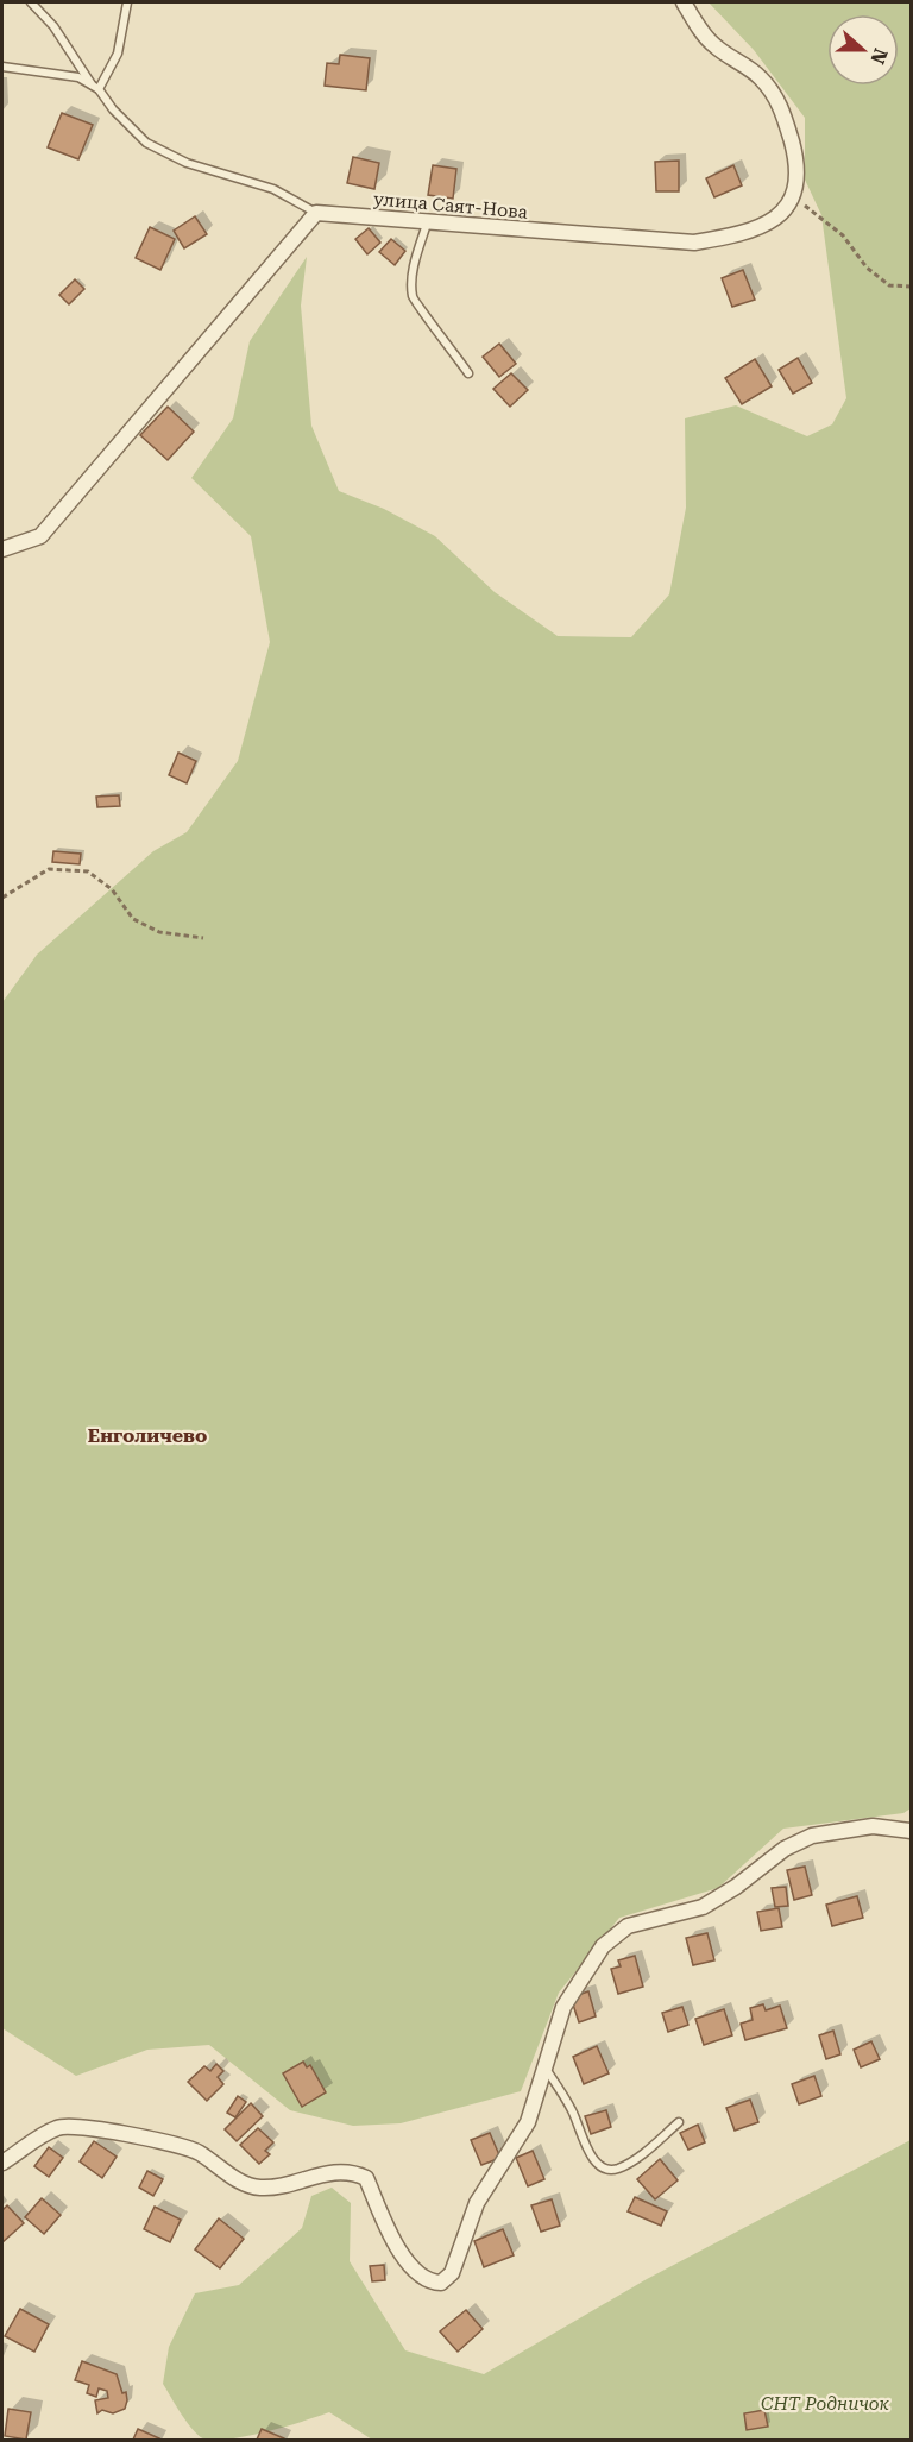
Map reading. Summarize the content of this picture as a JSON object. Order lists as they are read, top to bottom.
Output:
{
  "streets": {
    "street": ["улица Саят-Нова"]
  },
  "districts": ["Енголичево"],
  "parks": ["СНТ Родничок"],
  "north": "right"
}
